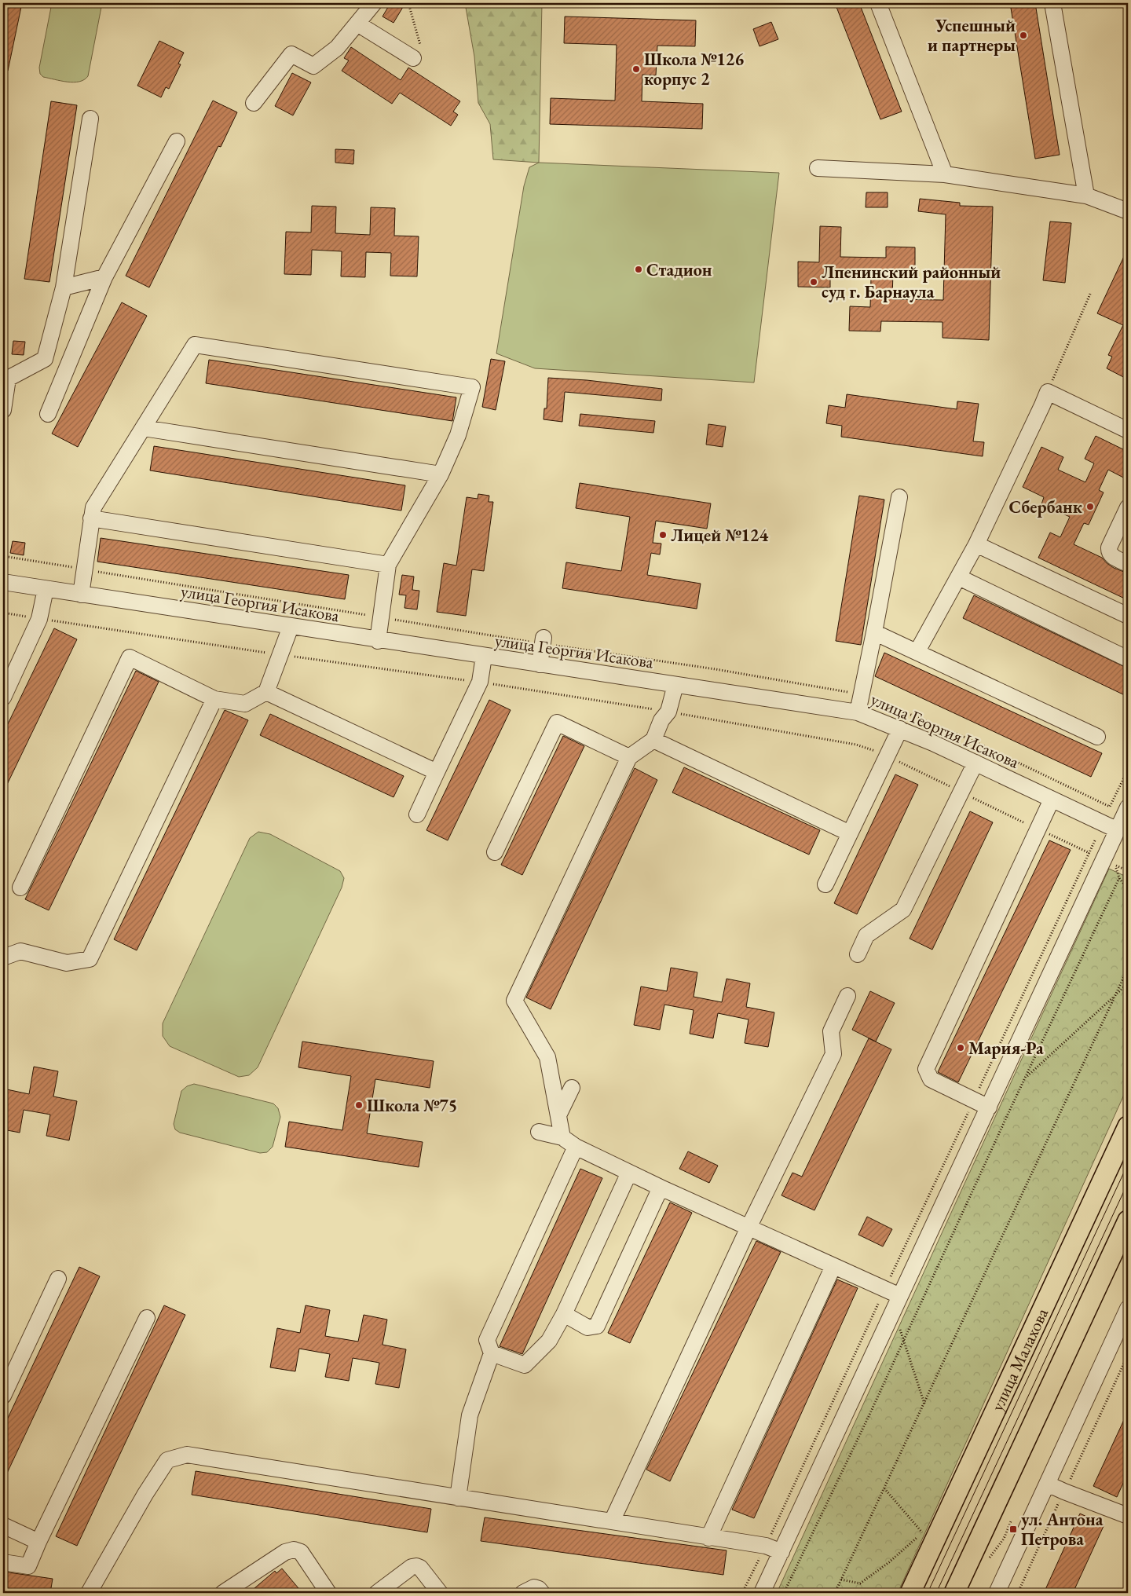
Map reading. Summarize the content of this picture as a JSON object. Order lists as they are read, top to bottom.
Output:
{
  "streets": {
    "main road": ["улица Малахова"],
    "street": ["улица Георгия Исакова"]
  },
  "places": {
    "other": [
      "Успешный и партнеры",
      "Школа №126 корпус 2",
      "Стадион",
      "Лпенинский районный суд г. Барнаула",
      "Сбербанк",
      "Лицей №124",
      "Мария-Ра",
      "Школа №75"
    ],
    "transit": ["ул. Антона Петрова"]
  }
}
